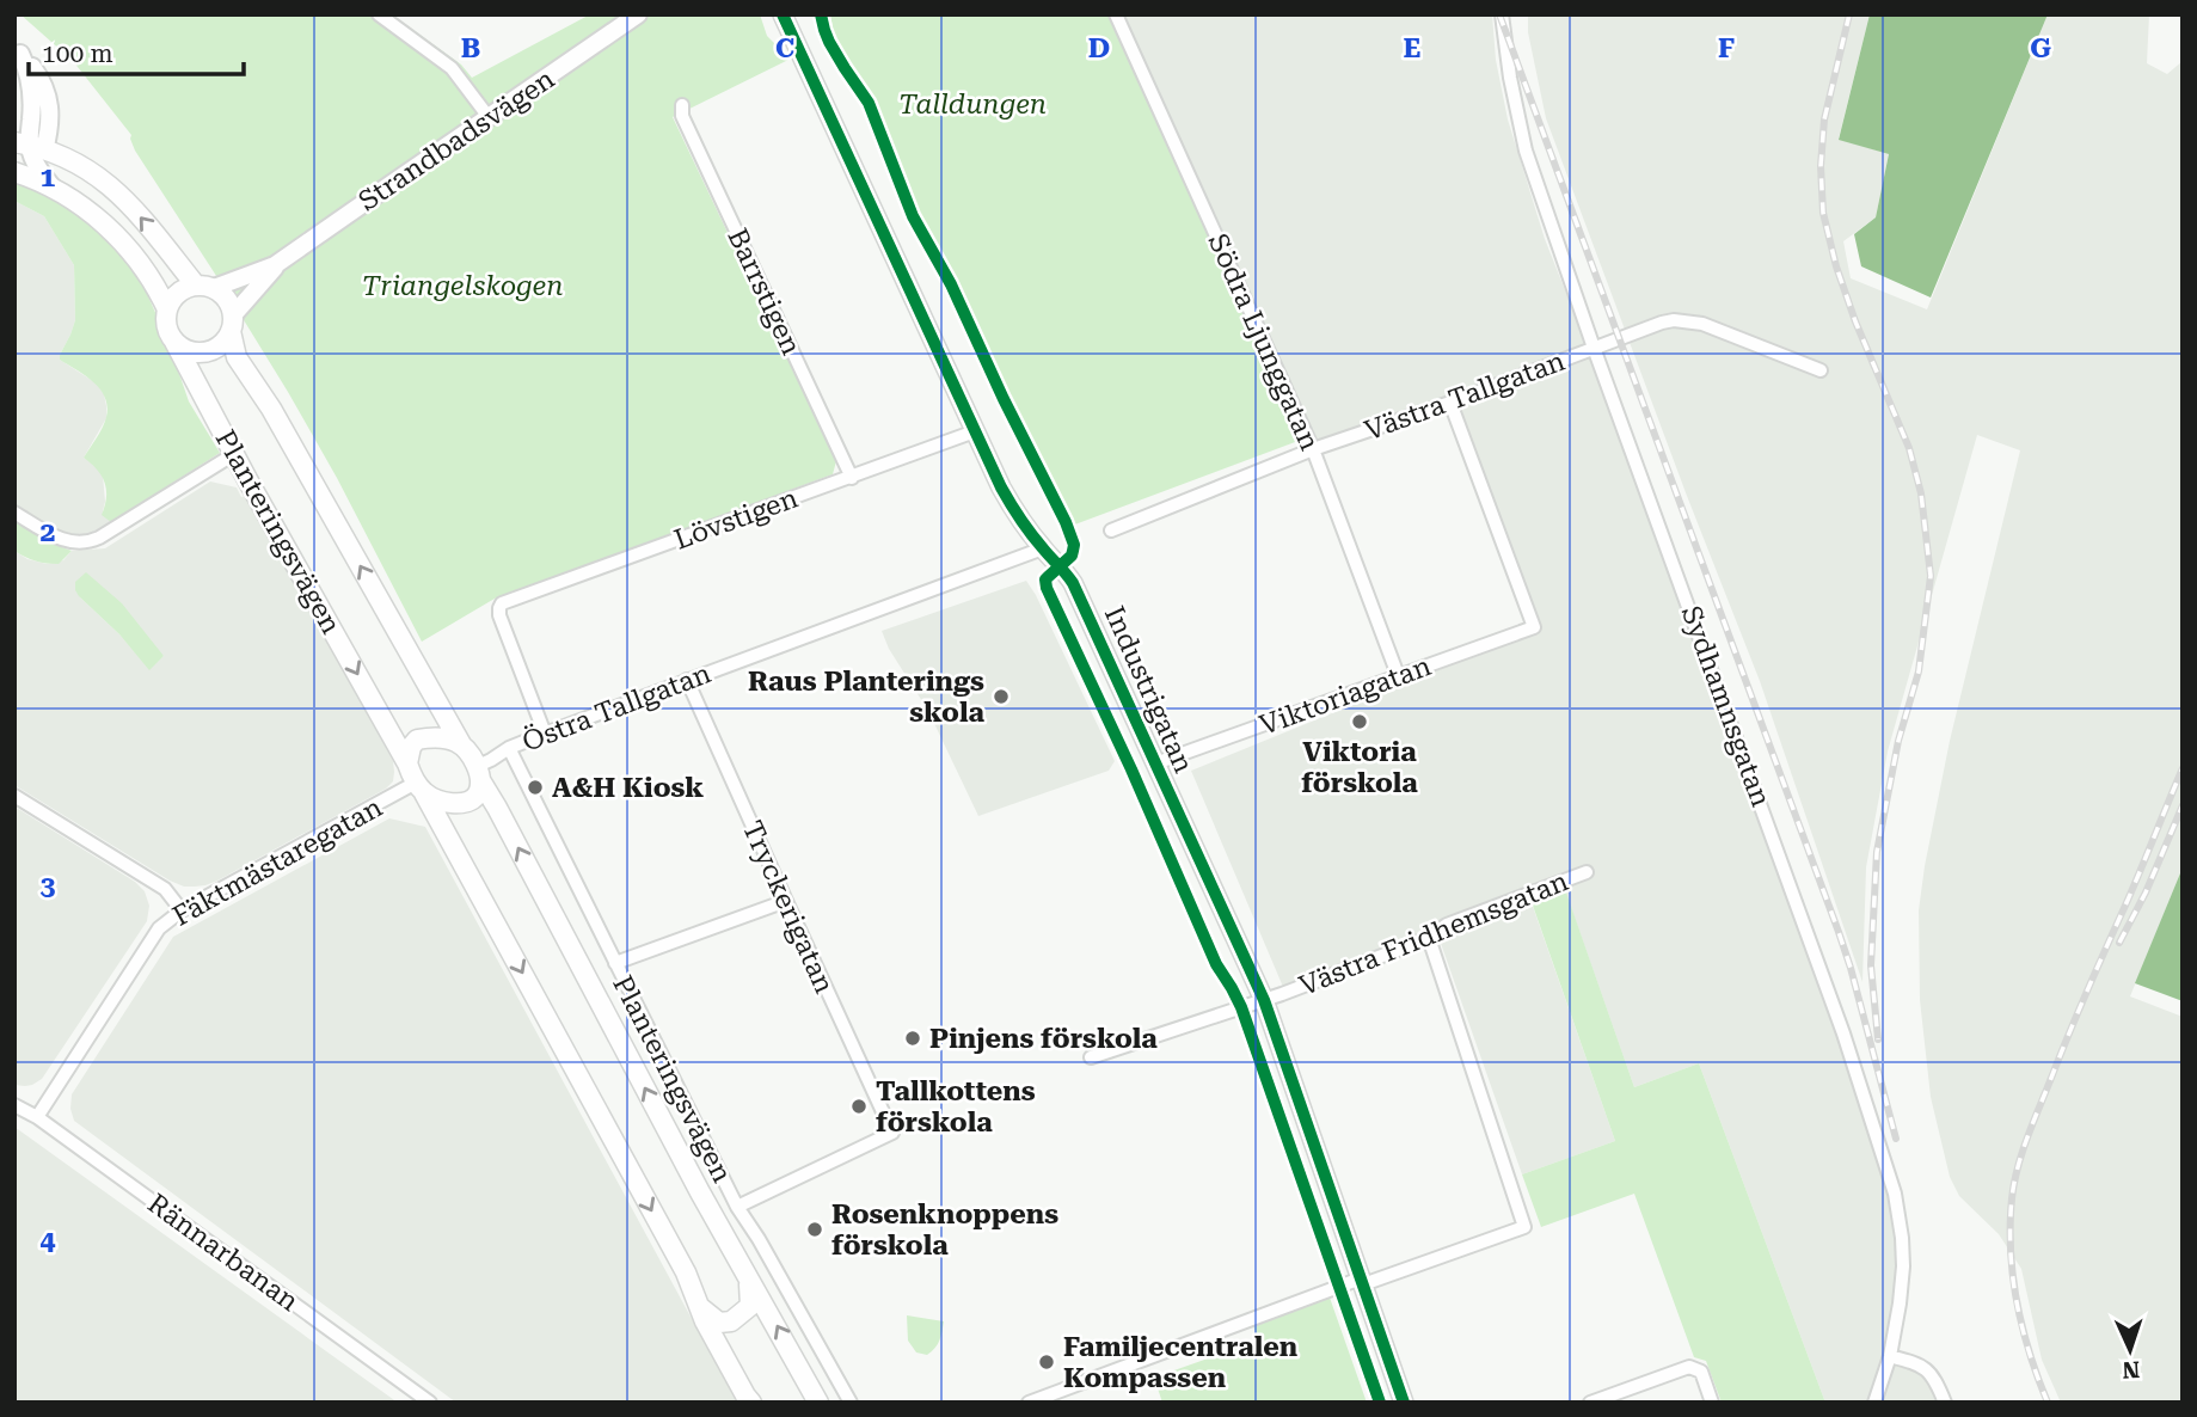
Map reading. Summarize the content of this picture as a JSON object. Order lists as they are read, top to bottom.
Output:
{
  "streets": {
    "main road": ["Planteringsvägen"],
    "street": [
      "Strandbadsvägen",
      "Barrstigen",
      "Södra Ljunggatan",
      "Västra Tallgatan",
      "Lövstigen",
      "Industrigatan",
      "Viktoriagatan",
      "Sydhamnsgatan",
      "Östra Tallgatan",
      "Fäktmästaregatan",
      "Tryckerigatan",
      "Västra Fridhemsgatan",
      "Rännarbanan"
    ]
  },
  "crossings": [
    ["Strandbadsvägen", "Planteringsvägen"],
    ["Barrstigen", "Lövstigen"],
    ["Södra Ljunggatan", "Västra Tallgatan"],
    ["Södra Ljunggatan", "Viktoriagatan"],
    ["Västra Tallgatan", "Viktoriagatan"],
    ["Västra Tallgatan", "Sydhamnsgatan"],
    ["Lövstigen", "Industrigatan"],
    ["Lövstigen", "Östra Tallgatan"],
    ["Planteringsvägen", "Östra Tallgatan"],
    ["Planteringsvägen", "Fäktmästaregatan"],
    ["Planteringsvägen", "Tryckerigatan"],
    ["Industrigatan", "Viktoriagatan"],
    ["Industrigatan", "Östra Tallgatan"],
    ["Industrigatan", "Västra Fridhemsgatan"],
    ["Östra Tallgatan", "Fäktmästaregatan"],
    ["Östra Tallgatan", "Tryckerigatan"],
    ["Fäktmästaregatan", "Rännarbanan"]
  ],
  "parks": ["Talldungen", "Triangelskogen"],
  "places": [
    "Raus Planterings skola",
    "Viktoria förskola",
    "A&H Kiosk",
    "Pinjens förskola",
    "Tallkottens förskola",
    "Rosenknoppens förskola",
    "Familjecentralen Kompassen"
  ],
  "scale_bar": "100 m",
  "north": "bottom",
  "grid": {
    "columns": [
      "B",
      "C",
      "D",
      "E",
      "F",
      "G"
    ],
    "rows": [
      "1",
      "2",
      "3",
      "4"
    ]
  }
}
